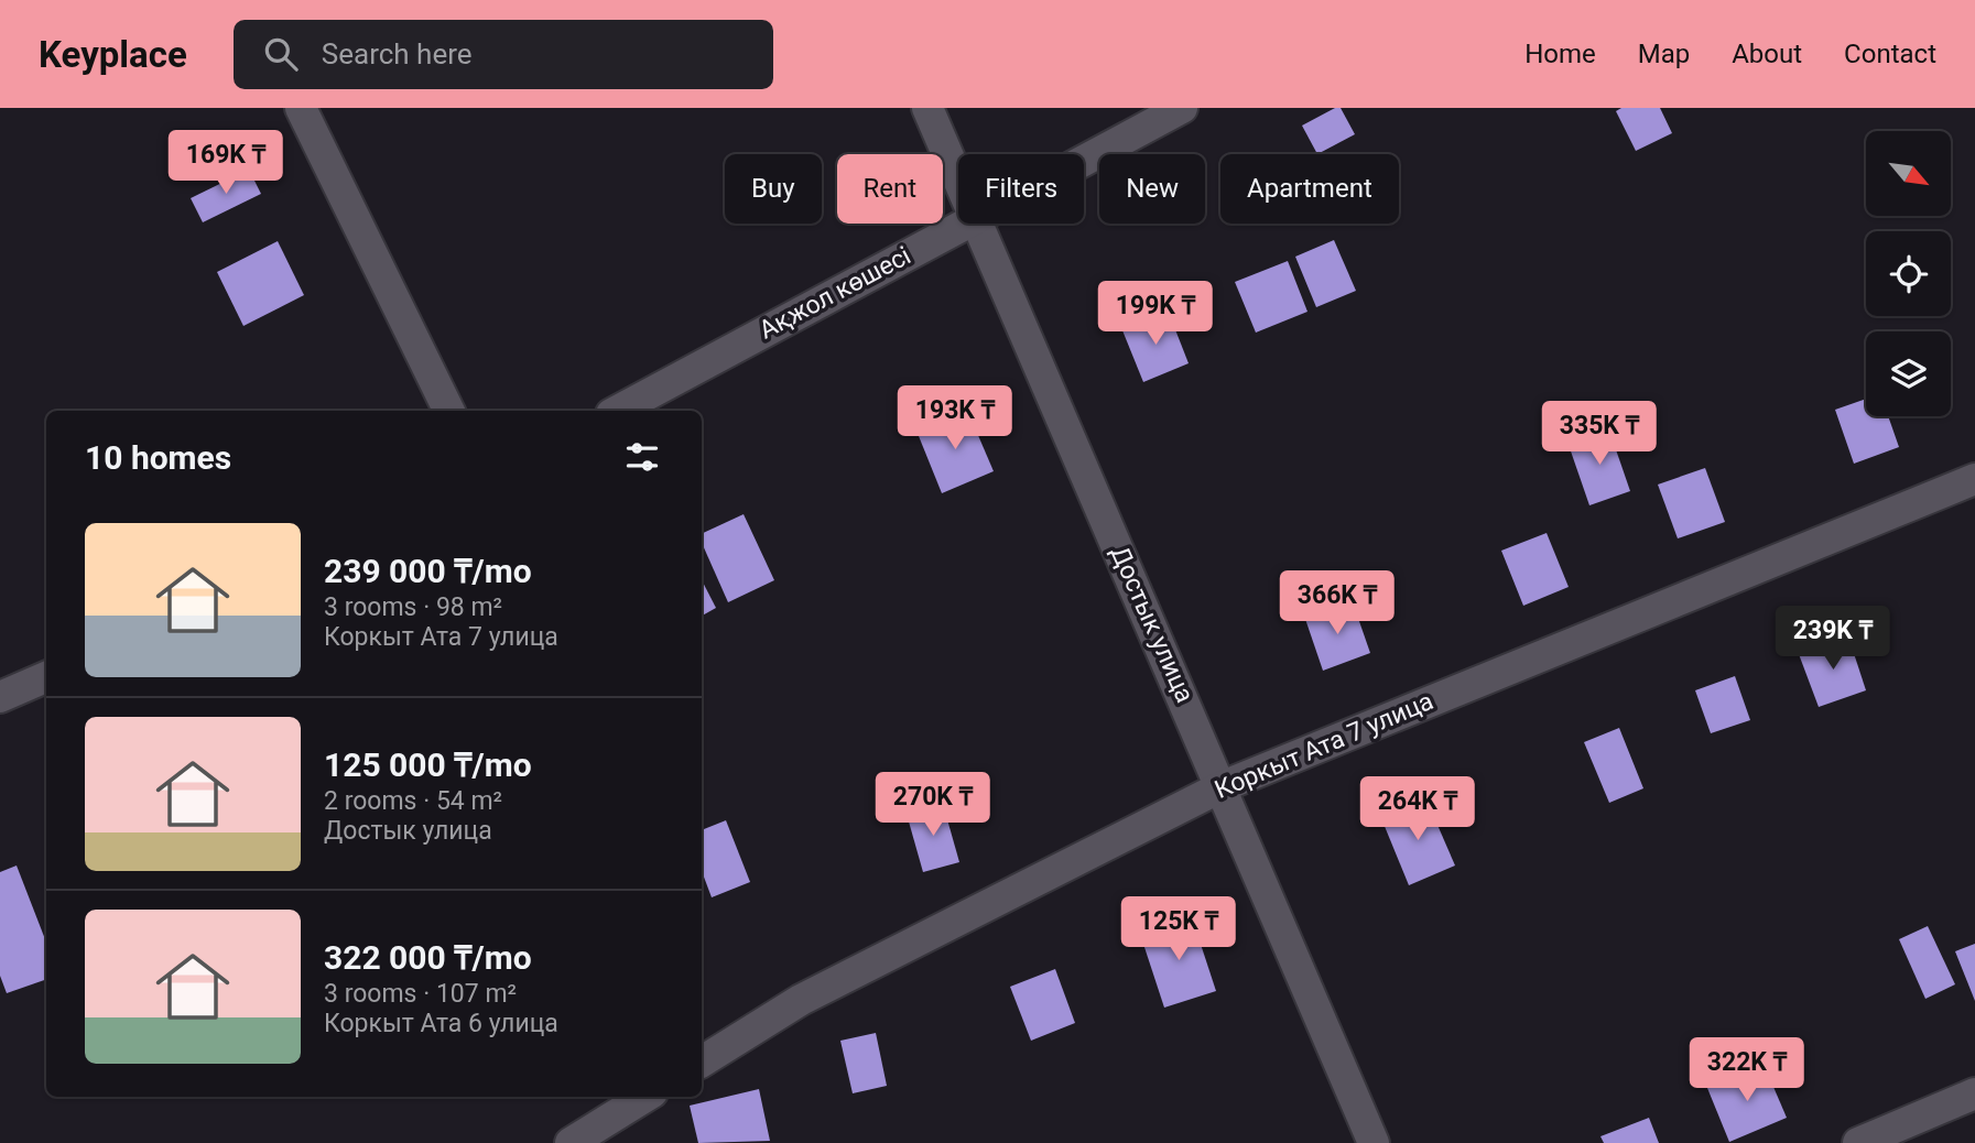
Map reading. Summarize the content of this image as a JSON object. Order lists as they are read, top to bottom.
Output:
{
  "streets": {
    "street": ["Ақжол көшесі", "Достык улица", "Коркыт Ата 7 улица"]
  },
  "crossings": [
    ["Достык улица", "Коркыт Ата 7 улица"]
  ],
  "north": "bottom right",
  "page": {
    "header": "Keyplace",
    "search": "Search here",
    "nav": [
      "Home",
      "Map",
      "About",
      "Contact"
    ],
    "price": [
      "169K ₸",
      "199K ₸",
      "193K ₸",
      "335K ₸",
      "366K ₸",
      "239K ₸",
      "270K ₸",
      "264K ₸",
      "125K ₸",
      "322K ₸"
    ],
    "chip": [
      "Buy",
      "Rent",
      "Filters",
      "New",
      "Apartment"
    ],
    "heading": "10 homes",
    "list": [
      {
        "name": "239 000 ₸/mo",
        "note": "3 rooms · 98 m² · Коркыт Ата 7 улица"
      },
      {
        "name": "125 000 ₸/mo",
        "note": "2 rooms · 54 m² · Достык улица"
      },
      {
        "name": "322 000 ₸/mo",
        "note": "3 rooms · 107 m² · Коркыт Ата 6 улица"
      }
    ]
  }
}
